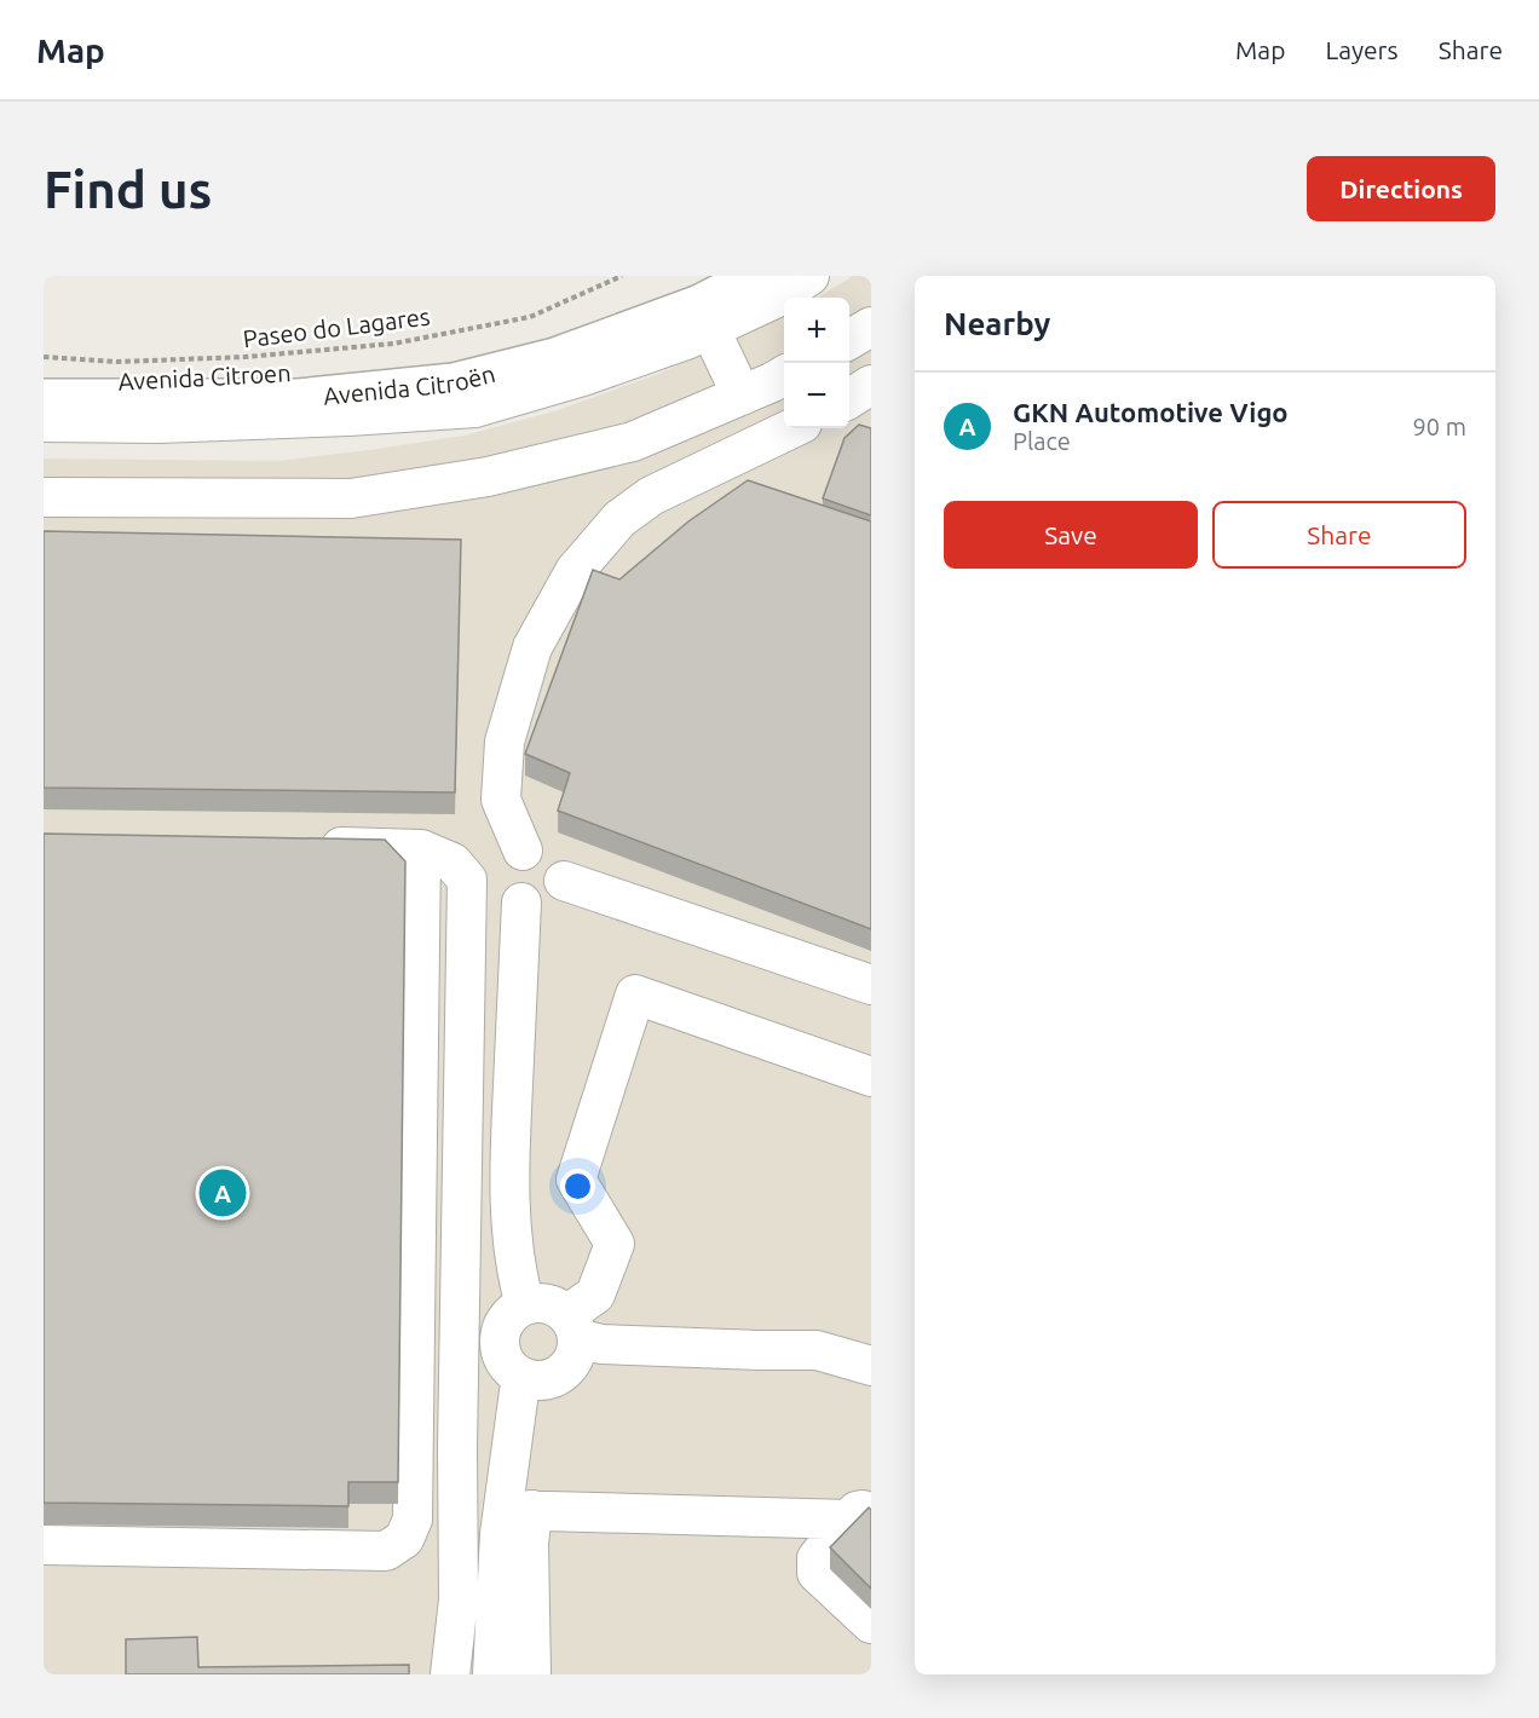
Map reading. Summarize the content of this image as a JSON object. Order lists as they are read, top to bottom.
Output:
{
  "streets": {
    "main road": ["Avenida Citroen", "Avenida Citroën"],
    "path": ["Paseo do Lagares"]
  },
  "page": {
    "header": "Map",
    "nav": ["Map", "Layers", "Share"],
    "buttons": [
      "Directions",
      ["Save", "Share"]
    ],
    "title": "Find us",
    "heading": "Nearby",
    "map_buttons": ["+", "−"],
    "list": [
      {
        "mark": "A",
        "name": "GKN Automotive Vigo",
        "note": "Place",
        "value": "90 m"
      }
    ],
    "pins": "A"
  }
}
